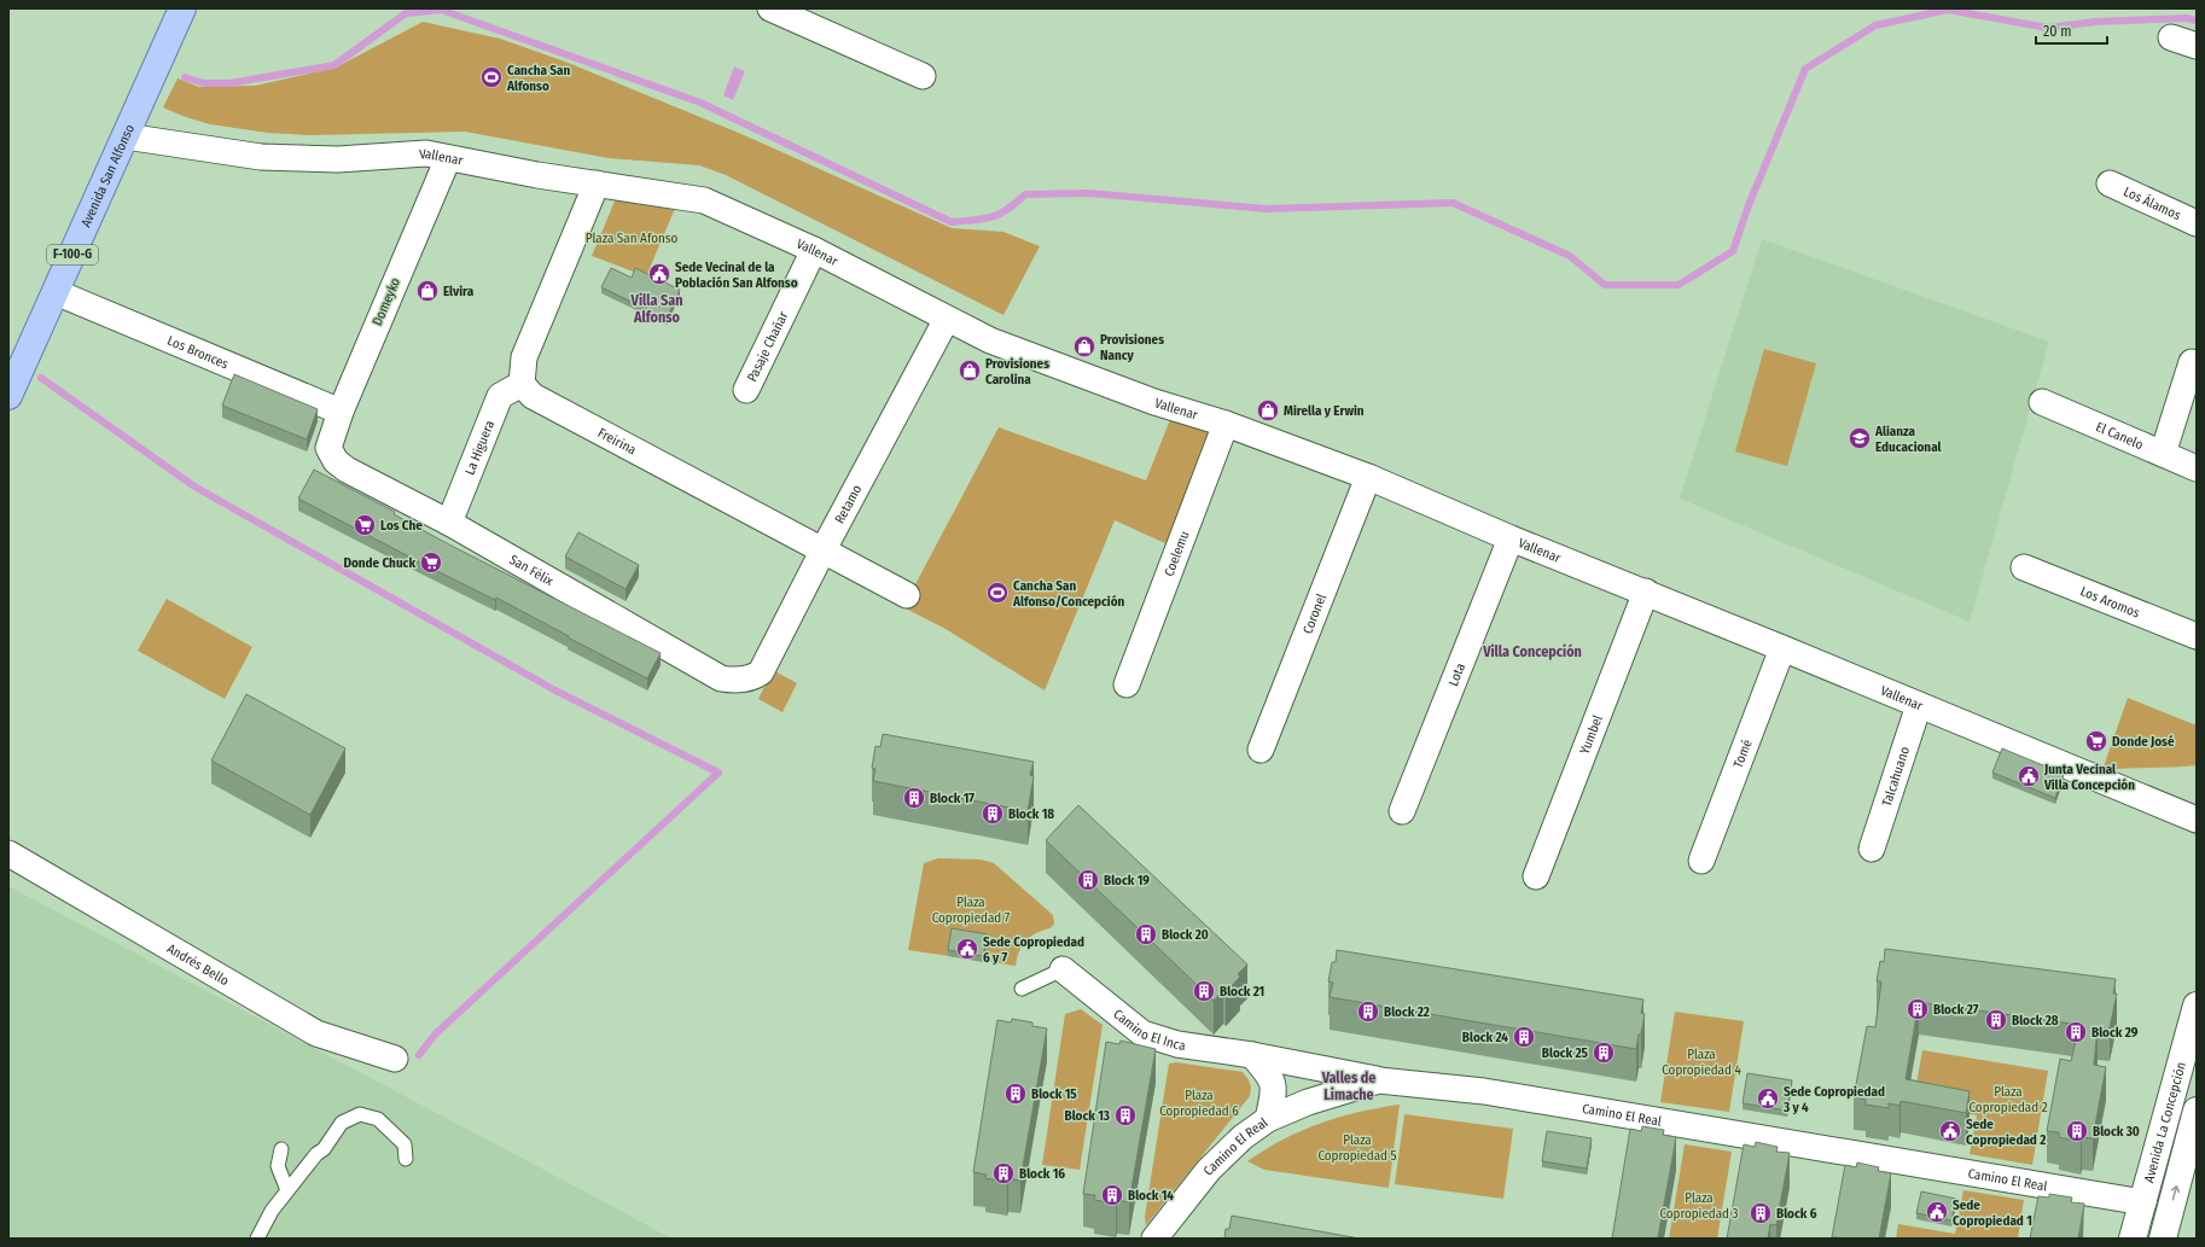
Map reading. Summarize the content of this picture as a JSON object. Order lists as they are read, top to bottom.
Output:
{
  "streets": {
    "main road": ["Avenida San Alfonso", "F-100-G"],
    "street": [
      "Vallenar",
      "Los Álamos",
      "Domeyko",
      "Pasaje Chañar",
      "Los Bronces",
      "El Canelo",
      "Freirina",
      "La Higuera",
      "Retamo",
      "Coelemu",
      "San Félix",
      "Los Aromos",
      "Coronel",
      "Lota",
      "Yumbel",
      "Tomé",
      "Talcahuano",
      "Andrés Bello",
      "Camino El Inca",
      "Camino El Real",
      "Avenida La Concepción"
    ]
  },
  "crossings": [
    ["Vallenar", "Avenida San Alfonso"],
    ["Vallenar", "Domeyko"],
    ["Vallenar", "Pasaje Chañar"],
    ["Vallenar", "Retamo"],
    ["Vallenar", "Coelemu"],
    ["Vallenar", "Coronel"],
    ["Vallenar", "Lota"],
    ["Vallenar", "Yumbel"],
    ["Vallenar", "Tomé"],
    ["Vallenar", "Talcahuano"],
    ["Avenida San Alfonso", "Los Bronces"],
    ["Domeyko", "Los Bronces"],
    ["Domeyko", "San Félix"],
    ["Freirina", "La Higuera"],
    ["Freirina", "Retamo"],
    ["La Higuera", "San Félix"],
    ["Retamo", "San Félix"],
    ["Camino El Inca", "Camino El Real"],
    ["Camino El Real", "Avenida La Concepción"]
  ],
  "districts": ["Villa San Alfonso", "Villa Concepción", "Valles de Limache"],
  "parks": [
    "Plaza San Afonso",
    "Plaza Copropiedad 7",
    "Plaza Copropiedad 4",
    "Plaza Copropiedad 2",
    "Plaza Copropiedad 6",
    "Plaza Copropiedad 5",
    "Plaza Copropiedad 3"
  ],
  "places": {
    "sports": ["Cancha San Alfonso", "Cancha San Alfonso/Concepción"],
    "public building": [
      "Sede Vecinal de la Población San Alfonso",
      "Junta Vecinal Villa Concepción",
      "Sede Copropiedad 6 y 7",
      "Sede Copropiedad 3 y 4",
      "Sede Copropiedad 2",
      "Sede Copropiedad 1"
    ],
    "shop": [
      "Elvira",
      "Provisiones Nancy",
      "Provisiones Carolina",
      "Mirella y Erwin"
    ],
    "school or university": ["Alianza Educacional"],
    "supermarket": ["Los Che", "Donde Chuck", "Donde José"],
    "building": [
      "Block 17",
      "Block 18",
      "Block 19",
      "Block 20",
      "Block 21",
      "Block 27",
      "Block 22",
      "Block 28",
      "Block 29",
      "Block 24",
      "Block 25",
      "Block 15",
      "Block 13",
      "Block 30",
      "Block 16",
      "Block 14",
      "Block 6"
    ]
  },
  "scale_bar": "20 m"
}
